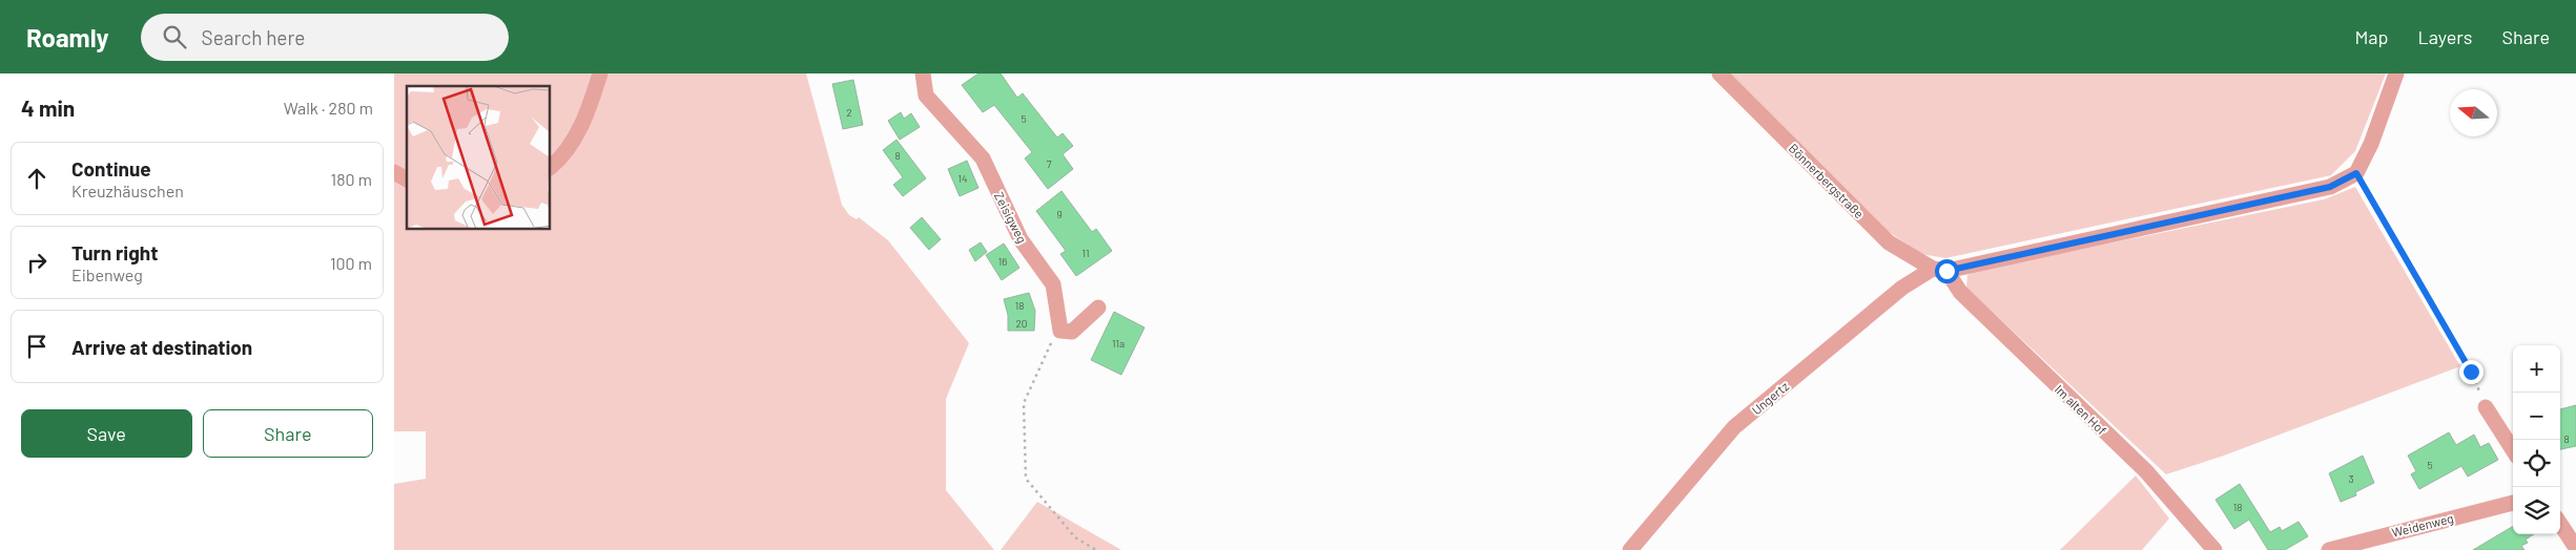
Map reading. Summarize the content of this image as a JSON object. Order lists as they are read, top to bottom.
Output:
{
  "streets": {
    "street": [
      "Bönnerbergstraße",
      "Zeisigweg",
      "Ungertz",
      "Im alten Hof",
      "Weidenweg"
    ]
  },
  "crossings": [
    ["Bönnerbergstraße", "Ungertz"],
    ["Bönnerbergstraße", "Im alten Hof"],
    ["Ungertz", "Im alten Hof"]
  ],
  "house_numbers": [
    "2",
    "5",
    "8",
    "7",
    "14",
    "9",
    "11",
    "16",
    "18",
    "20",
    "11a",
    "8",
    "5",
    "3",
    "18"
  ],
  "north": "left",
  "page": {
    "header": "Roamly",
    "search": "Search here",
    "nav": ["Map", "Layers", "Share"],
    "heading": ["4 min", "Walk · 280 m"],
    "list": [
      ["Continue", "Kreuzhäuschen", "180 m"],
      ["Turn right", "Eibenweg", "100 m"],
      "Arrive at destination"
    ],
    "map_buttons": ["+", "−"],
    "buttons": ["Save", "Share"]
  }
}
